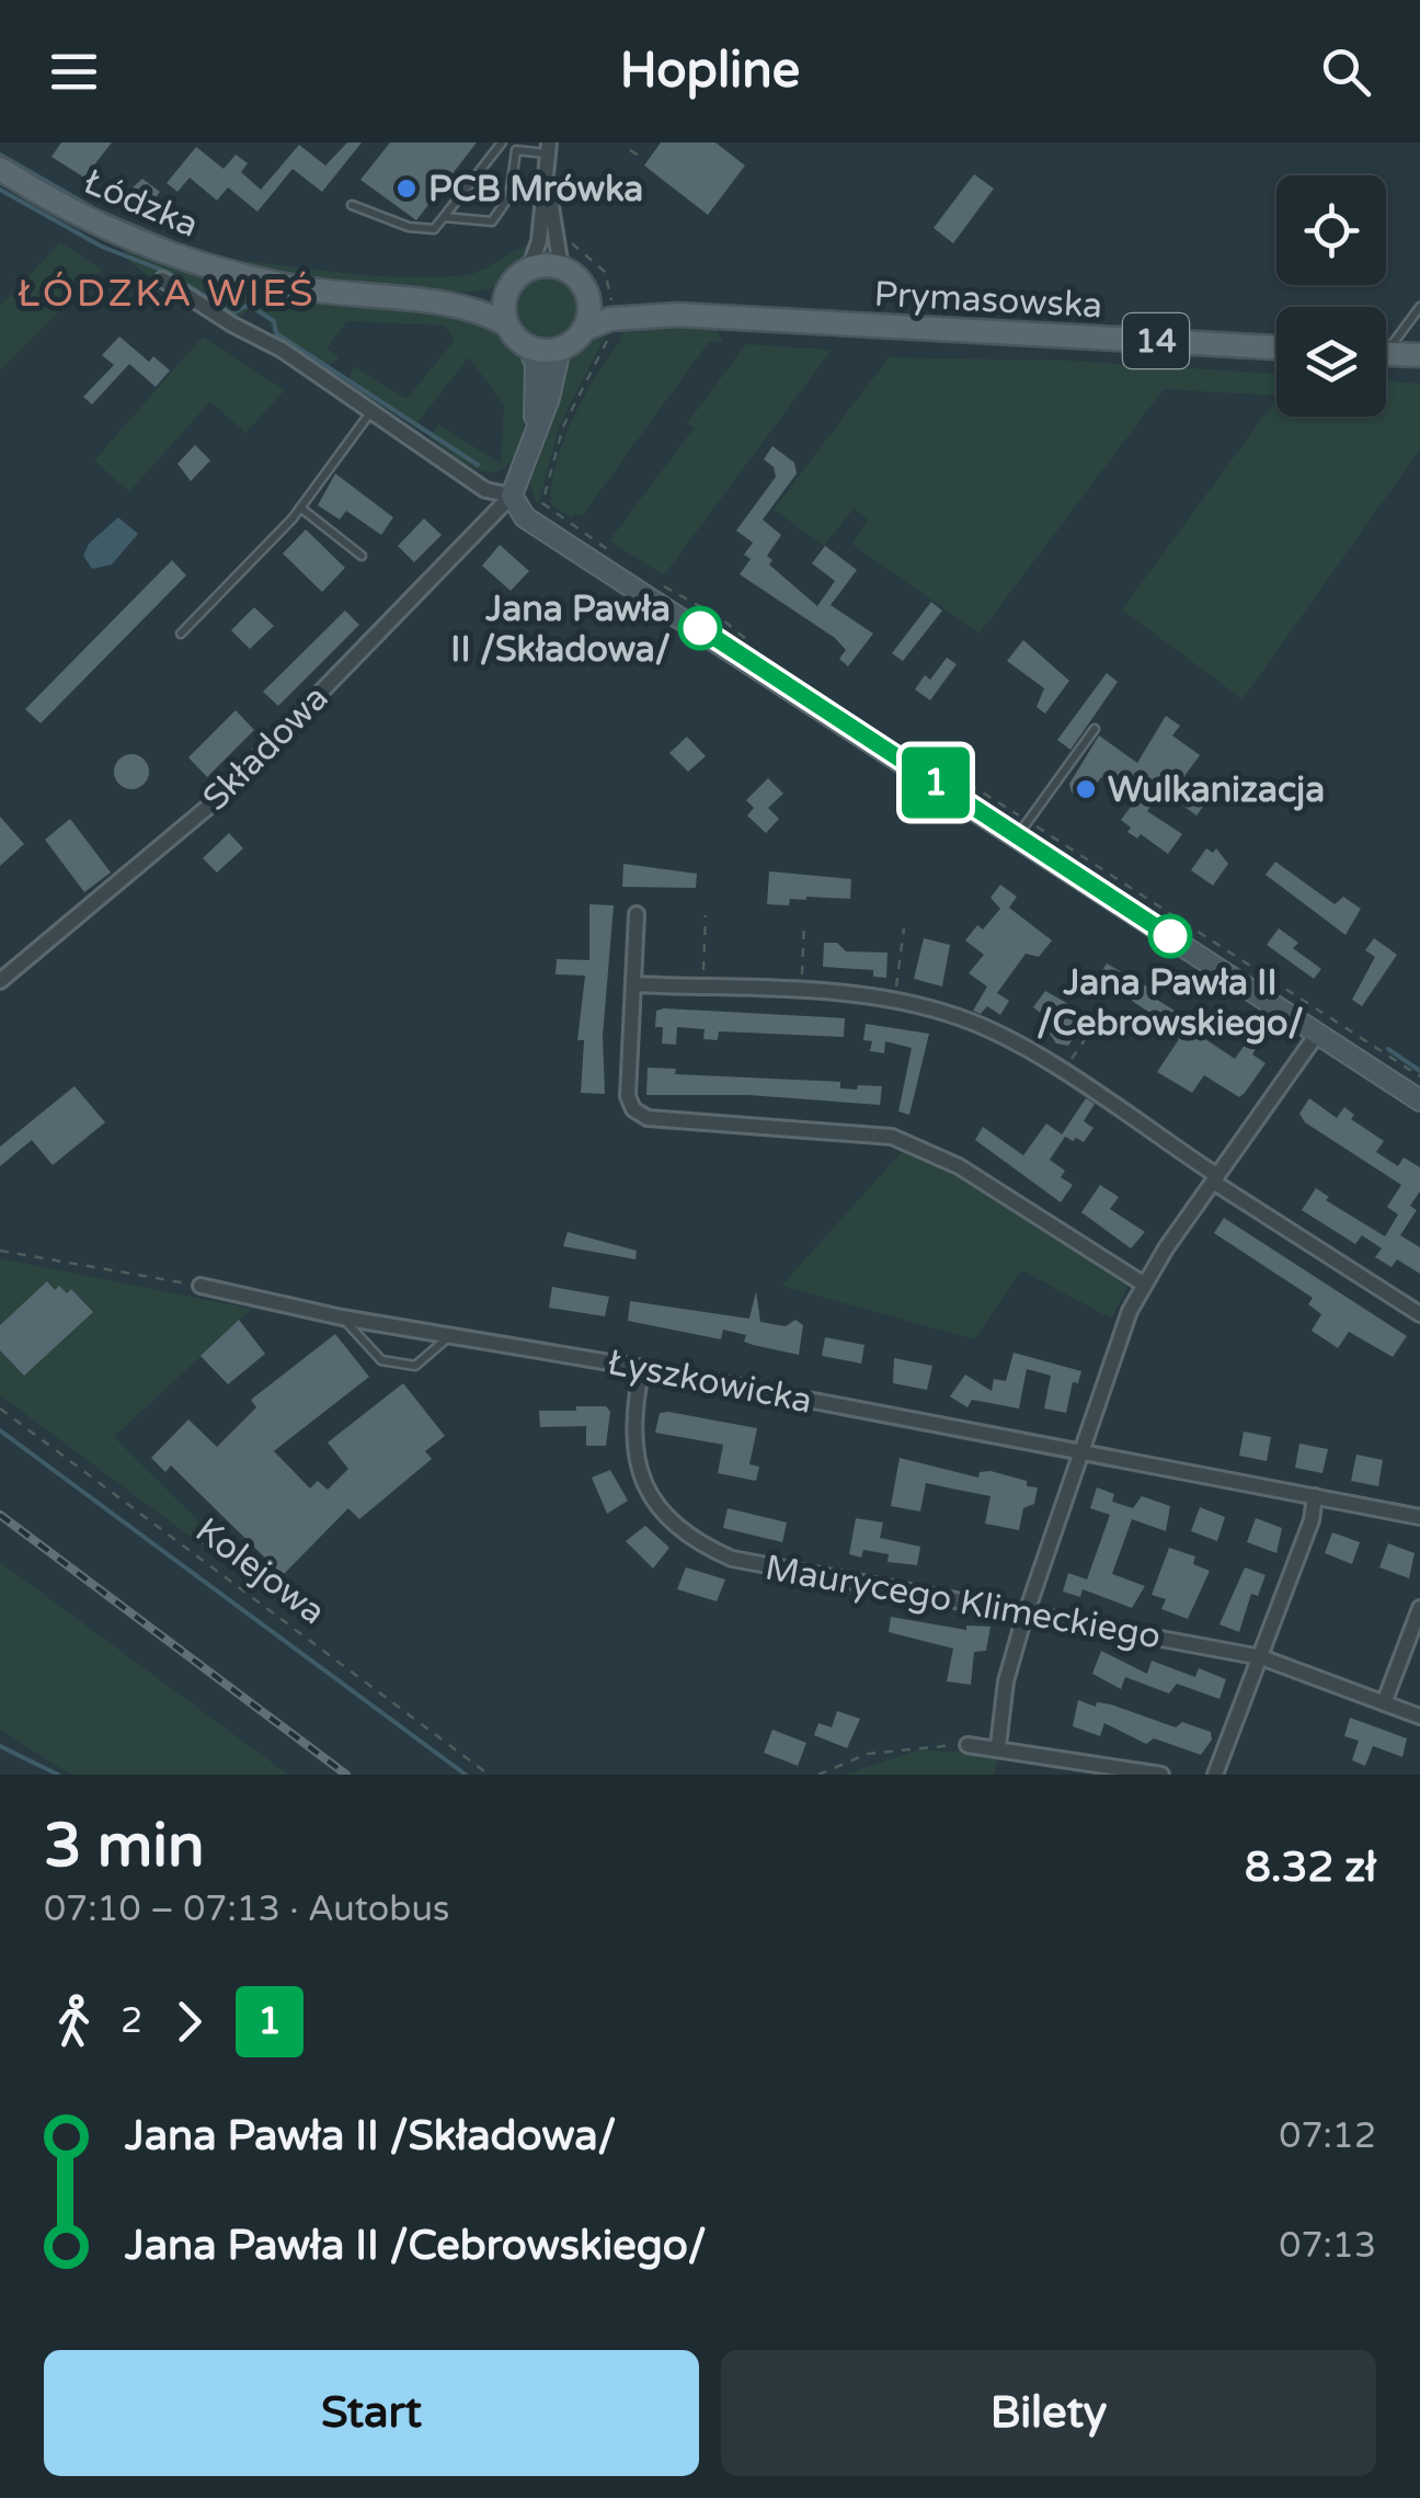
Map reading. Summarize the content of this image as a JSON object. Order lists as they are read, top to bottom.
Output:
{
  "streets": {
    "main road": ["Łódzka", "Prymasowska", "14"],
    "street": ["Składowa", "Łyszkowicka", "Maurycego Klimeckiego"],
    "path": ["Kolejowa"]
  },
  "crossings": [
    ["Prymasowska", "14"],
    ["Łyszkowicka", "Maurycego Klimeckiego"]
  ],
  "districts": ["ŁÓDZKA WIEŚ"],
  "places": [
    "PCB Mrówka",
    "Jana Pawła II /Składowa/",
    "Wulkanizacja",
    "Jana Pawła II /Cebrowskiego/"
  ],
  "lines": ["bus line 1"],
  "page": {
    "header": "Hopline",
    "on_map": "1",
    "heading": ["3 min", "07:10 – 07:13 · Autobus", "8.32 zł"],
    "legs": ["2", "1"],
    "list": [
      {
        "name": "Jana Pawła II /Składowa/",
        "value": "07:12"
      },
      {
        "name": "Jana Pawła II /Cebrowskiego/",
        "value": "07:13"
      }
    ],
    "buttons": ["Start", "Bilety"]
  }
}
